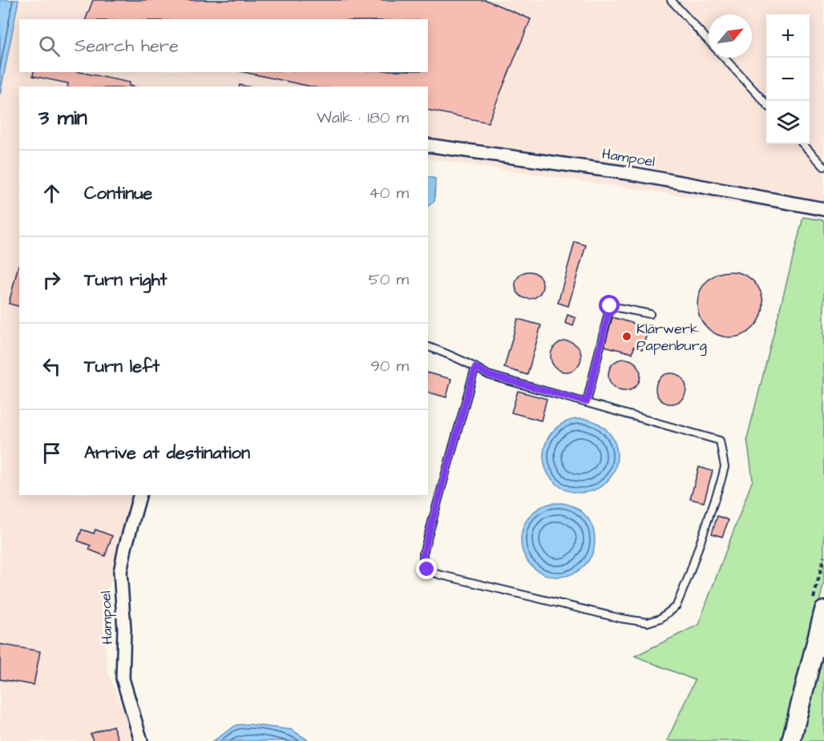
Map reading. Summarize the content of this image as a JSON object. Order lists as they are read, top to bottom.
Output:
{
  "streets": {
    "street": ["Hampoel"]
  },
  "places": ["Klärwerk Papenburg"],
  "north": "top right",
  "page": {
    "map_buttons": ["+", "−"],
    "search": "Search here",
    "heading": ["3 min", "Walk · 180 m"],
    "list": [
      ["Continue", "40 m"],
      ["Turn right", "50 m"],
      ["Turn left", "90 m"],
      "Arrive at destination"
    ]
  }
}
